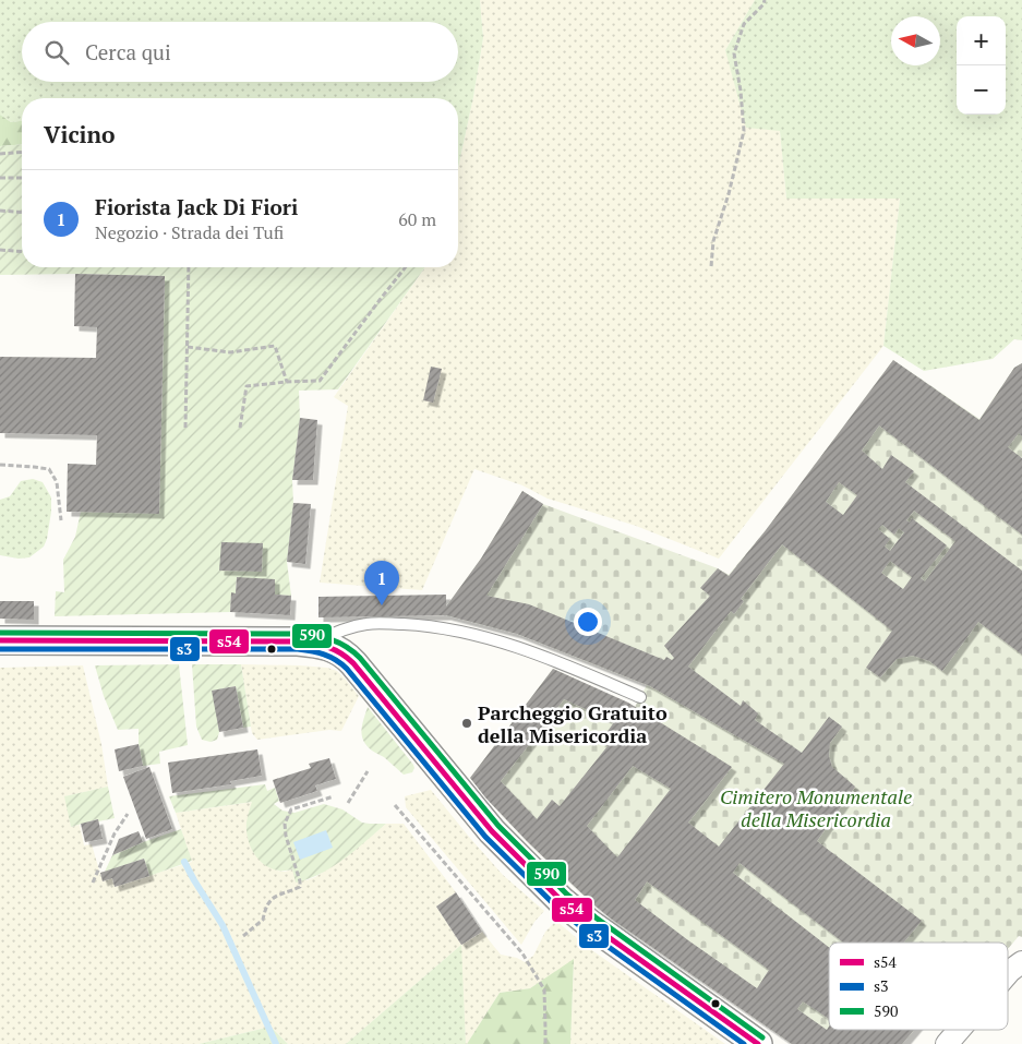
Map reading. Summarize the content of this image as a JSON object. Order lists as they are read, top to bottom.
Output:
{
  "parks": ["Cimitero Monumentale della Misericordia"],
  "places": ["Parcheggio Gratuito della Misericordia"],
  "lines": ["transit line 590", "transit line s54", "transit line s3"],
  "legend": ["s54", "s3", "590"],
  "north": "left",
  "page": {
    "map_buttons": ["+", "−"],
    "search": "Cerca qui",
    "heading": "Vicino",
    "list": [
      {
        "mark": "1",
        "name": "Fiorista Jack Di Fiori",
        "note": "Negozio · Strada dei Tufi",
        "value": "60 m"
      }
    ],
    "pins": "1"
  }
}
